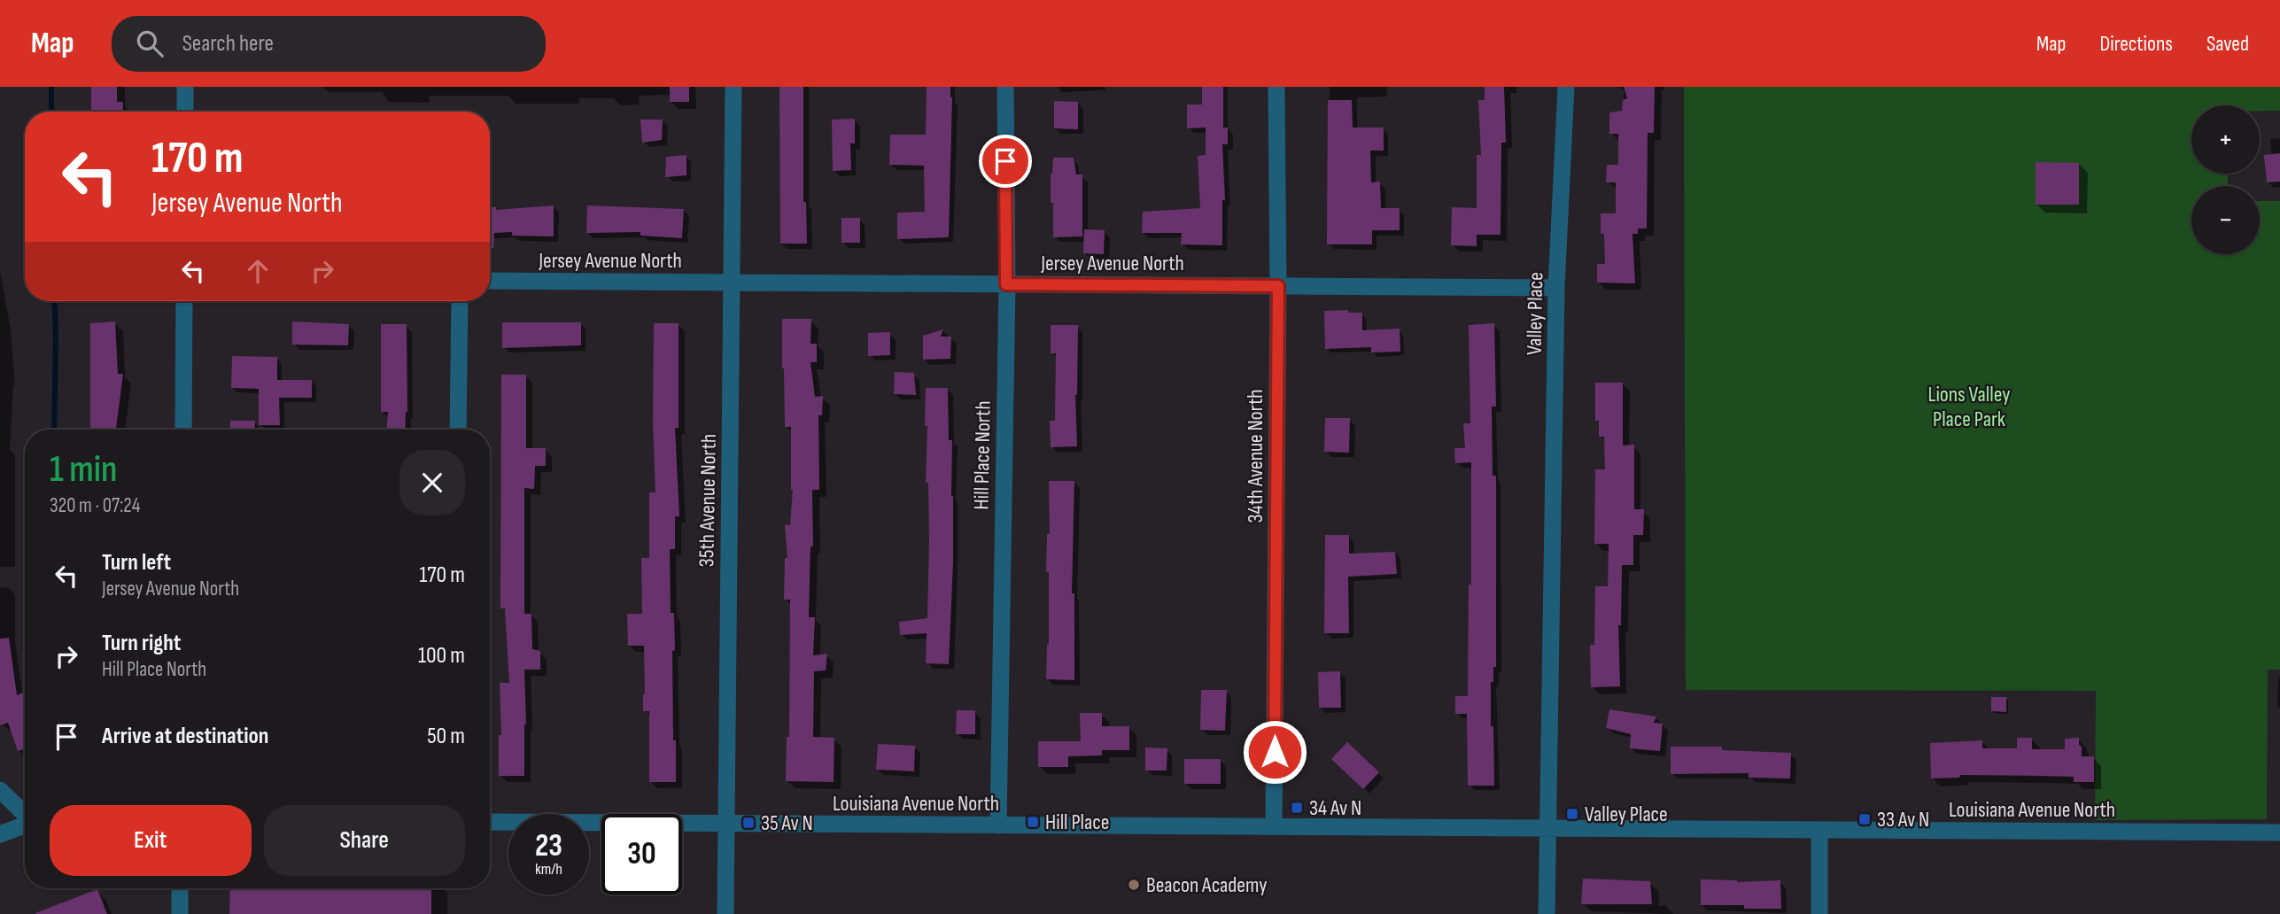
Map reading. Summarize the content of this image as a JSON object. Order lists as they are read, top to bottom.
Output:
{
  "streets": {
    "street": [
      "Jersey Avenue North",
      "Valley Place",
      "Hill Place North",
      "34th Avenue North",
      "35th Avenue North",
      "Louisiana Avenue North"
    ]
  },
  "crossings": [
    ["Jersey Avenue North", "Valley Place"],
    ["Jersey Avenue North", "Hill Place North"],
    ["Jersey Avenue North", "34th Avenue North"],
    ["Jersey Avenue North", "35th Avenue North"],
    ["Valley Place", "Louisiana Avenue North"],
    ["Hill Place North", "Louisiana Avenue North"],
    ["34th Avenue North", "Louisiana Avenue North"],
    ["35th Avenue North", "Louisiana Avenue North"]
  ],
  "parks": ["Lions Valley Place Park"],
  "places": {
    "transit": [
      "34 Av N",
      "Valley Place",
      "33 Av N",
      "Hill Place",
      "35 Av N"
    ],
    "other": ["Beacon Academy"]
  },
  "page": {
    "header": "Map",
    "search": "Search here",
    "nav": ["Map", "Directions", "Saved"],
    "map_buttons": ["+", "−"],
    "turn": ["170 m", "Jersey Avenue North"],
    "heading": ["1 min", "320 m · 07:24"],
    "list": [
      {
        "name": "Turn left",
        "note": "Jersey Avenue North",
        "value": "170 m"
      },
      {
        "name": "Turn right",
        "note": "Hill Place North",
        "value": "100 m"
      },
      {
        "name": "Arrive at destination",
        "value": "50 m"
      }
    ],
    "buttons": ["Exit", "Share"],
    "speed": "23 km/h",
    "limit": "30"
  }
}
